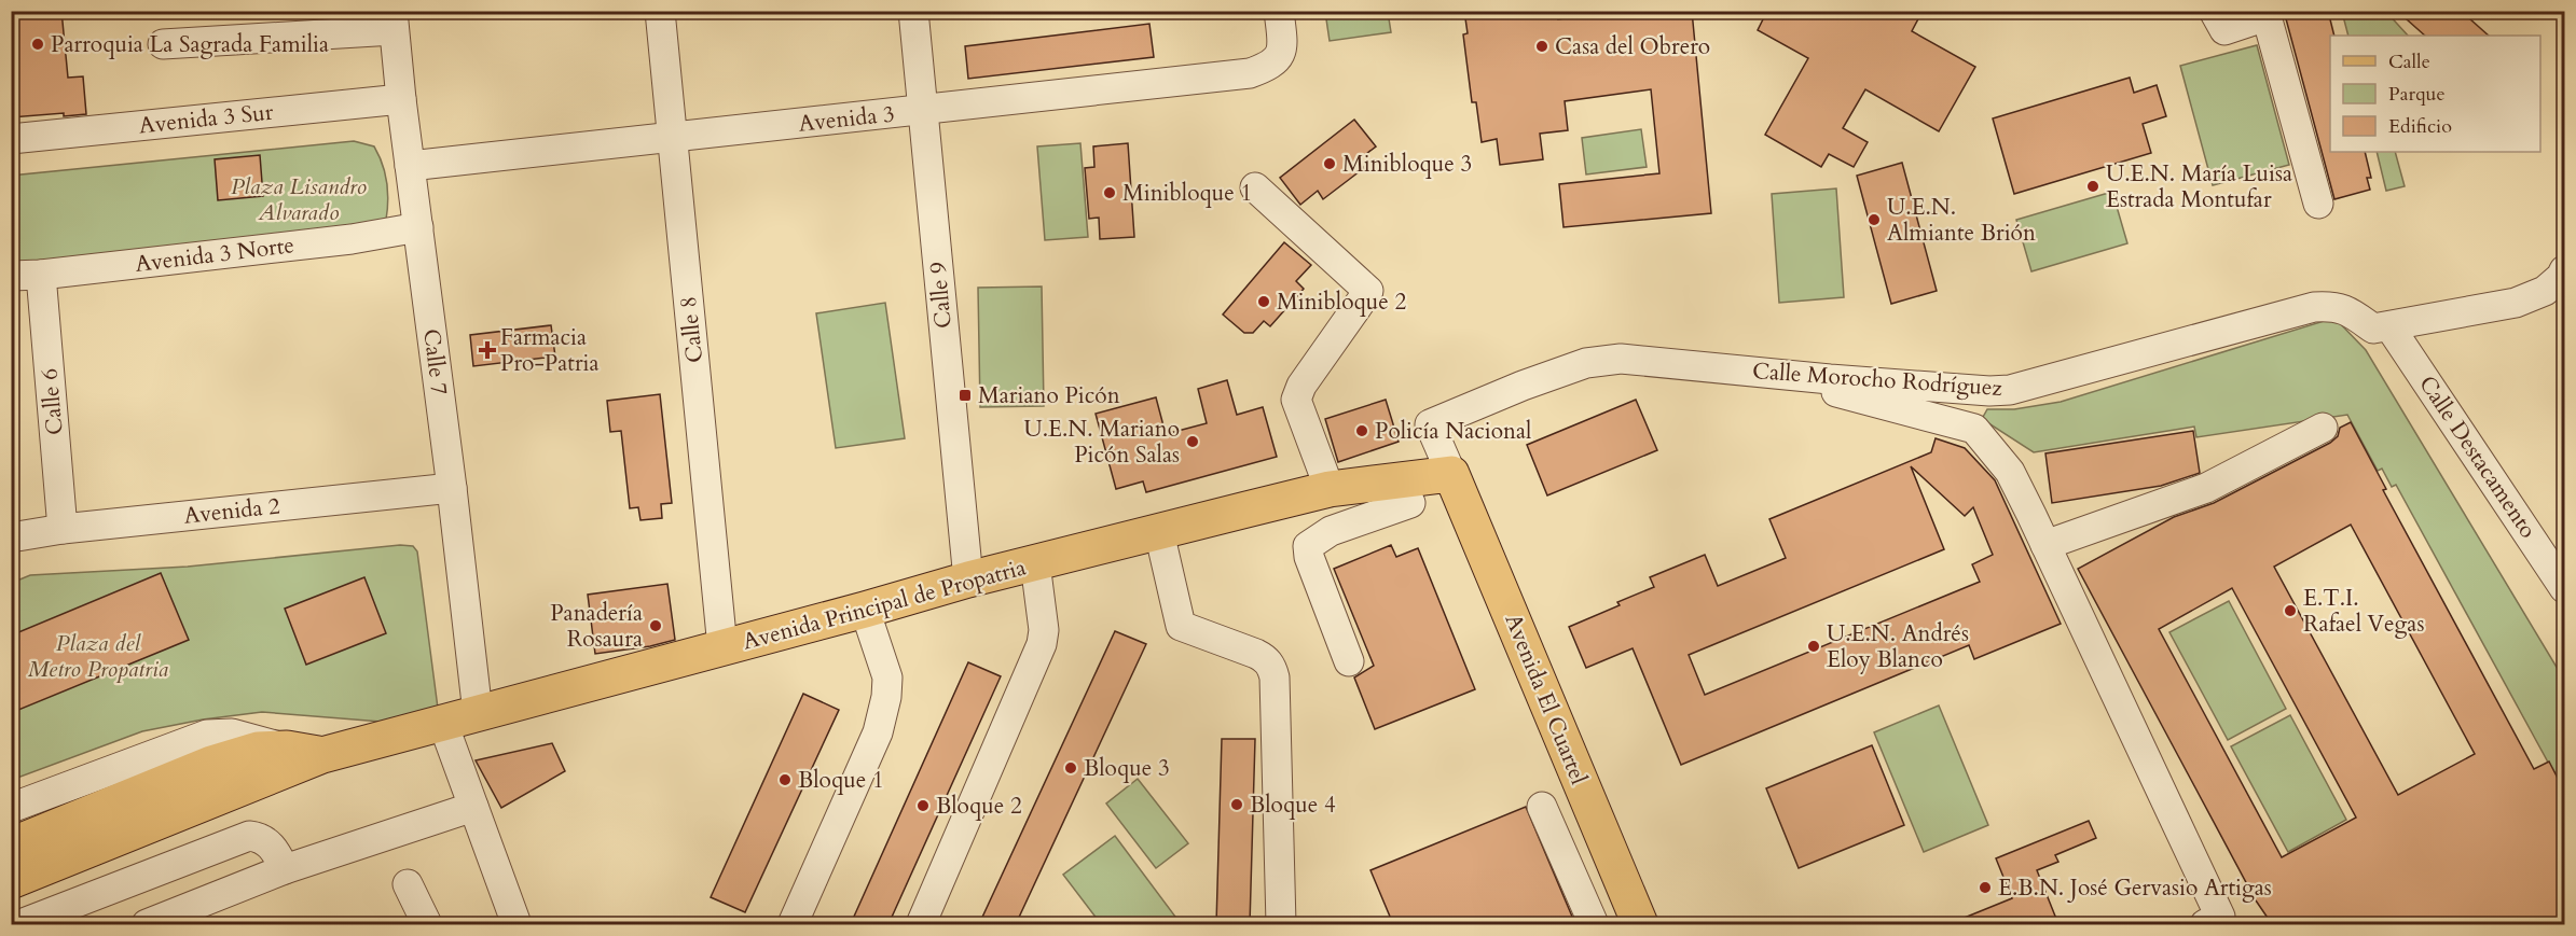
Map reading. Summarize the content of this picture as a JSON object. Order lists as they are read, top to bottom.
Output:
{
  "streets": {
    "main road": ["Avenida Principal de Propatria", "Avenida El Cuartel"],
    "street": [
      "Avenida 3 Sur",
      "Avenida 3",
      "Avenida 3 Norte",
      "Calle 9",
      "Calle 8",
      "Calle 7",
      "Calle Morocho Rodríguez",
      "Calle 6",
      "Calle Destacamento",
      "Avenida 2"
    ]
  },
  "crossings": [
    ["Avenida 3 Sur", "Calle 7"],
    ["Avenida 3", "Calle 9"],
    ["Avenida 3", "Calle 8"],
    ["Avenida 3", "Calle 7"],
    ["Avenida 3 Norte", "Calle 7"],
    ["Avenida 3 Norte", "Calle 6"],
    ["Calle 9", "Avenida Principal de Propatria"],
    ["Calle 8", "Avenida Principal de Propatria"],
    ["Calle 7", "Avenida 2"],
    ["Calle 7", "Avenida Principal de Propatria"],
    ["Calle Morocho Rodríguez", "Calle Destacamento"],
    ["Calle Morocho Rodríguez", "Avenida Principal de Propatria"],
    ["Calle Morocho Rodríguez", "Avenida El Cuartel"],
    ["Calle 6", "Avenida 2"],
    ["Avenida Principal de Propatria", "Avenida El Cuartel"]
  ],
  "parks": ["Plaza Lisandro Alvarado", "Plaza del Metro Propatria"],
  "places": {
    "other": [
      "Parroquia La Sagrada Familia",
      "Casa del Obrero",
      "Minibloque 3",
      "U.E.N. María Luisa Estrada Montufar",
      "Minibloque 1",
      "U.E.N. Almiante Brión",
      "Minibloque 2",
      "Policía Nacional",
      "U.E.N. Mariano Picón Salas",
      "E.T.I. Rafael Vegas",
      "Panadería Rosaura",
      "U.E.N. Andrés Eloy Blanco",
      "Bloque 3",
      "Bloque 1",
      "Bloque 4",
      "Bloque 2",
      "E.B.N. José Gervasio Artigas"
    ],
    "health": ["Farmacia Pro-Patria"],
    "transit": ["Mariano Picón"]
  },
  "legend": ["Calle", "Parque", "Edificio"]
}
